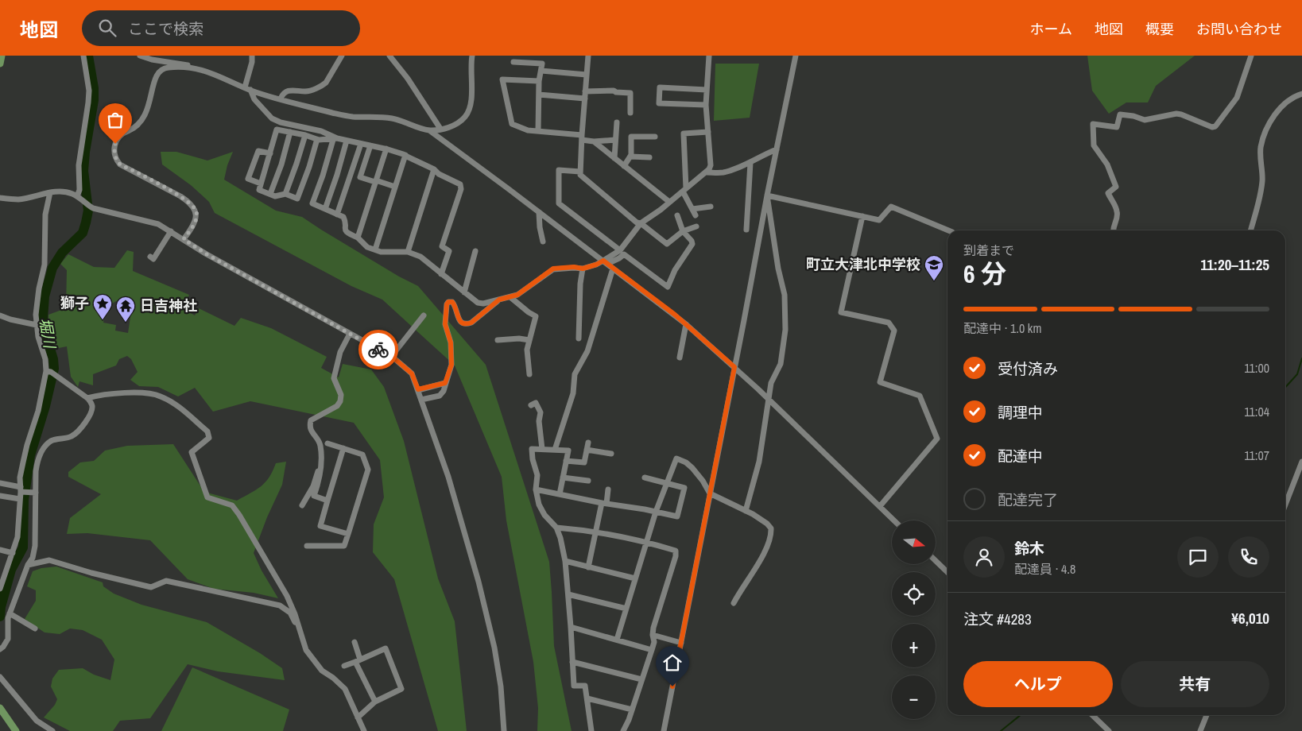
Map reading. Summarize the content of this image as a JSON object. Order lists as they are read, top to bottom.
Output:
{
  "water": ["堀川"],
  "places": {
    "school or university": ["町立大津北中学校"],
    "place": ["獅子"],
    "temple": ["日吉神社"]
  },
  "north": "right",
  "page": {
    "header": "地図",
    "search": "ここで検索",
    "nav": [
      "ホーム",
      "地図",
      "概要",
      "お問い合わせ"
    ],
    "heading": ["6 分", "到着まで", "11:20–11:25"],
    "panel": [
      "鈴木",
      "配達員 · 4.8",
      "注文 #4283",
      "¥6,010"
    ],
    "bar": "配達中 · 1.0 km",
    "list": [
      ["受付済み", "11:00"],
      ["調理中", "11:04"],
      ["配達中", "11:07"],
      "配達完了"
    ],
    "map_buttons": ["+", "−"],
    "buttons": ["ヘルプ", "共有"]
  }
}
